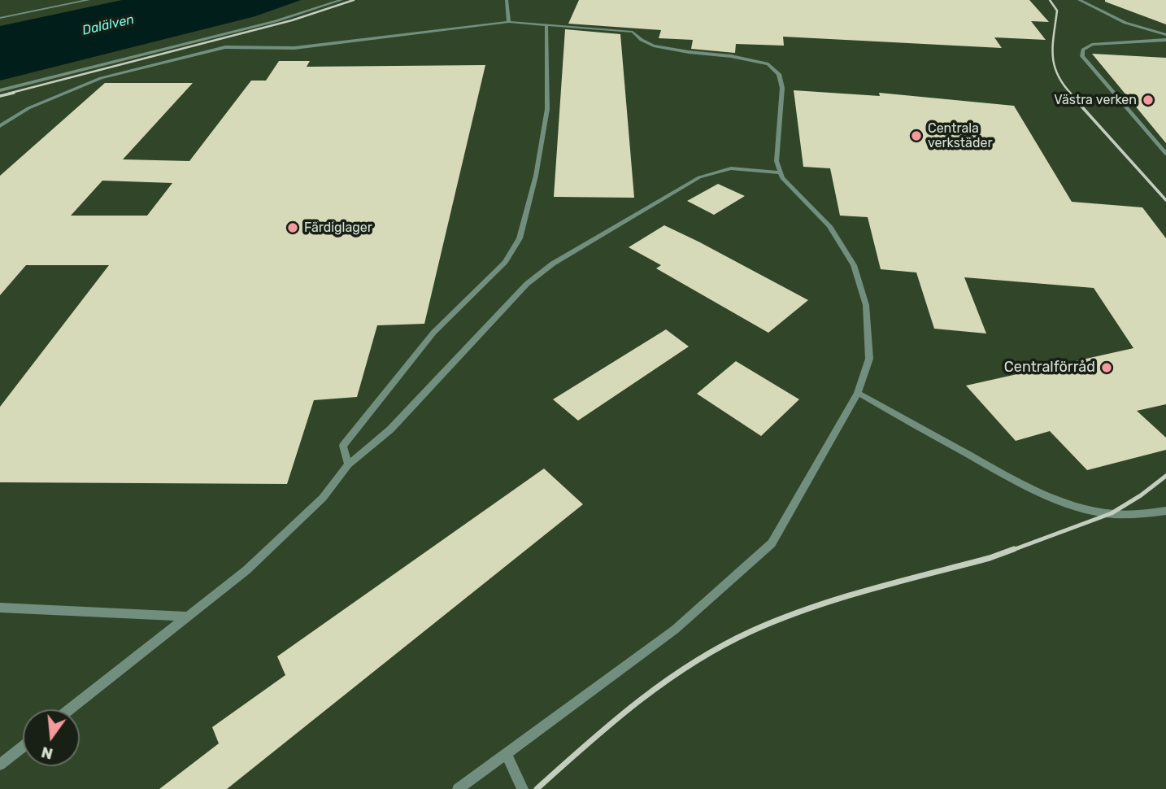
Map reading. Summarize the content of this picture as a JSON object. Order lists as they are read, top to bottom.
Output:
{
  "water": ["Dalälven"],
  "places": [
    "Västra verken",
    "Centrala verkstäder",
    "Färdiglager",
    "Centralförråd"
  ],
  "north": "bottom"
}
